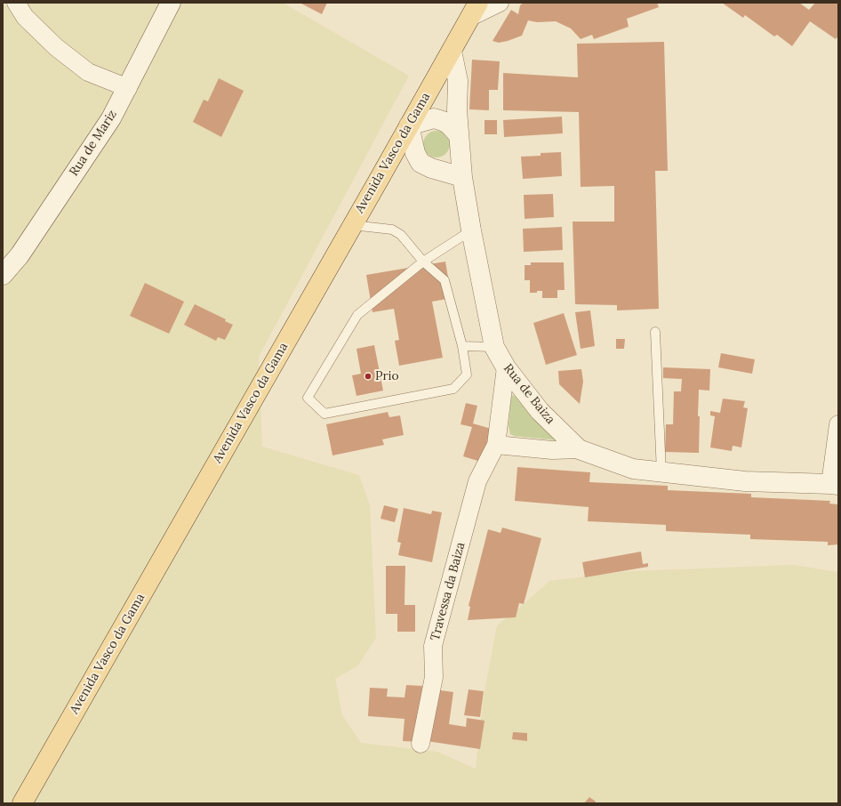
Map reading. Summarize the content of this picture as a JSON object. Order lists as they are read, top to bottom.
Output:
{
  "streets": {
    "main road": ["Avenida Vasco da Gama"],
    "street": ["Rua de Mariz", "Rua de Baiza", "Travessa da Baiza"]
  },
  "crossings": [
    ["Avenida Vasco da Gama", "Rua de Baiza"],
    ["Rua de Baiza", "Travessa da Baiza"]
  ],
  "places": ["Prio"]
}
